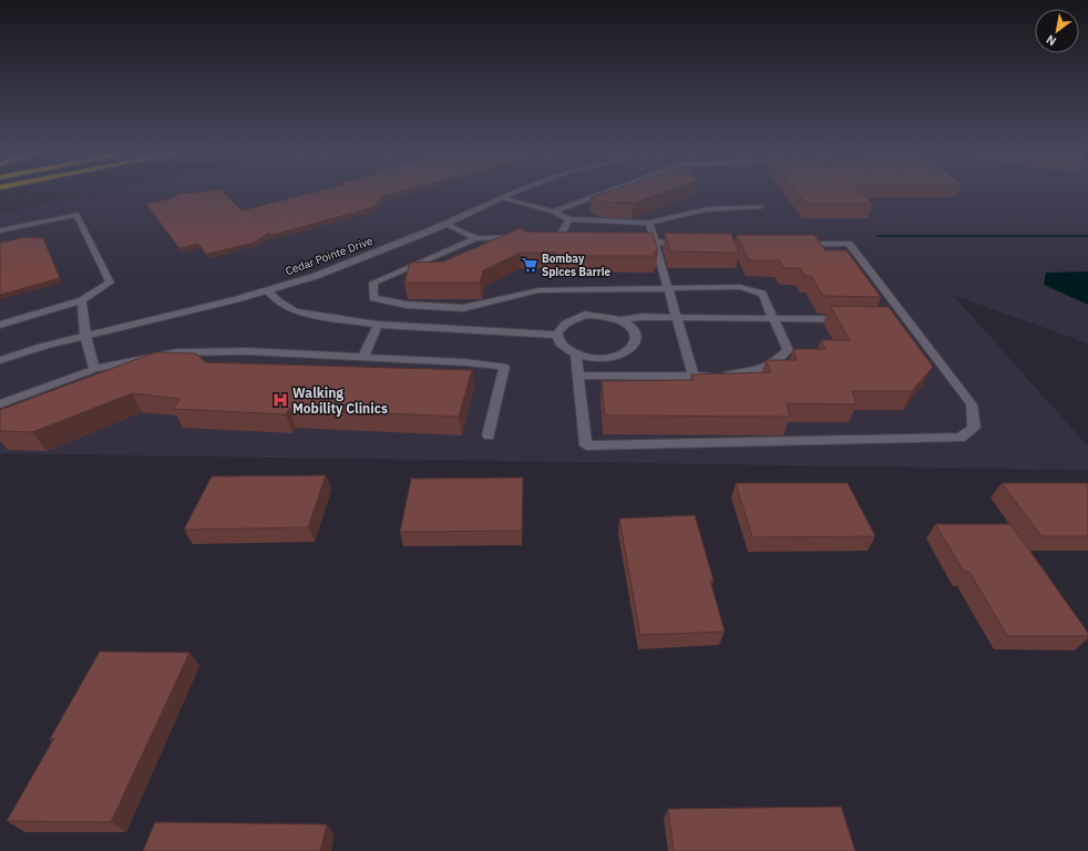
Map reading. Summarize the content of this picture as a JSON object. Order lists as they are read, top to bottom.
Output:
{
  "streets": {
    "street": ["Cedar Pointe Drive"]
  },
  "places": {
    "supermarket": ["Bombay Spices Barrie"],
    "hospital": ["Walking Mobility Clinics"]
  },
  "north": "bottom left"
}
